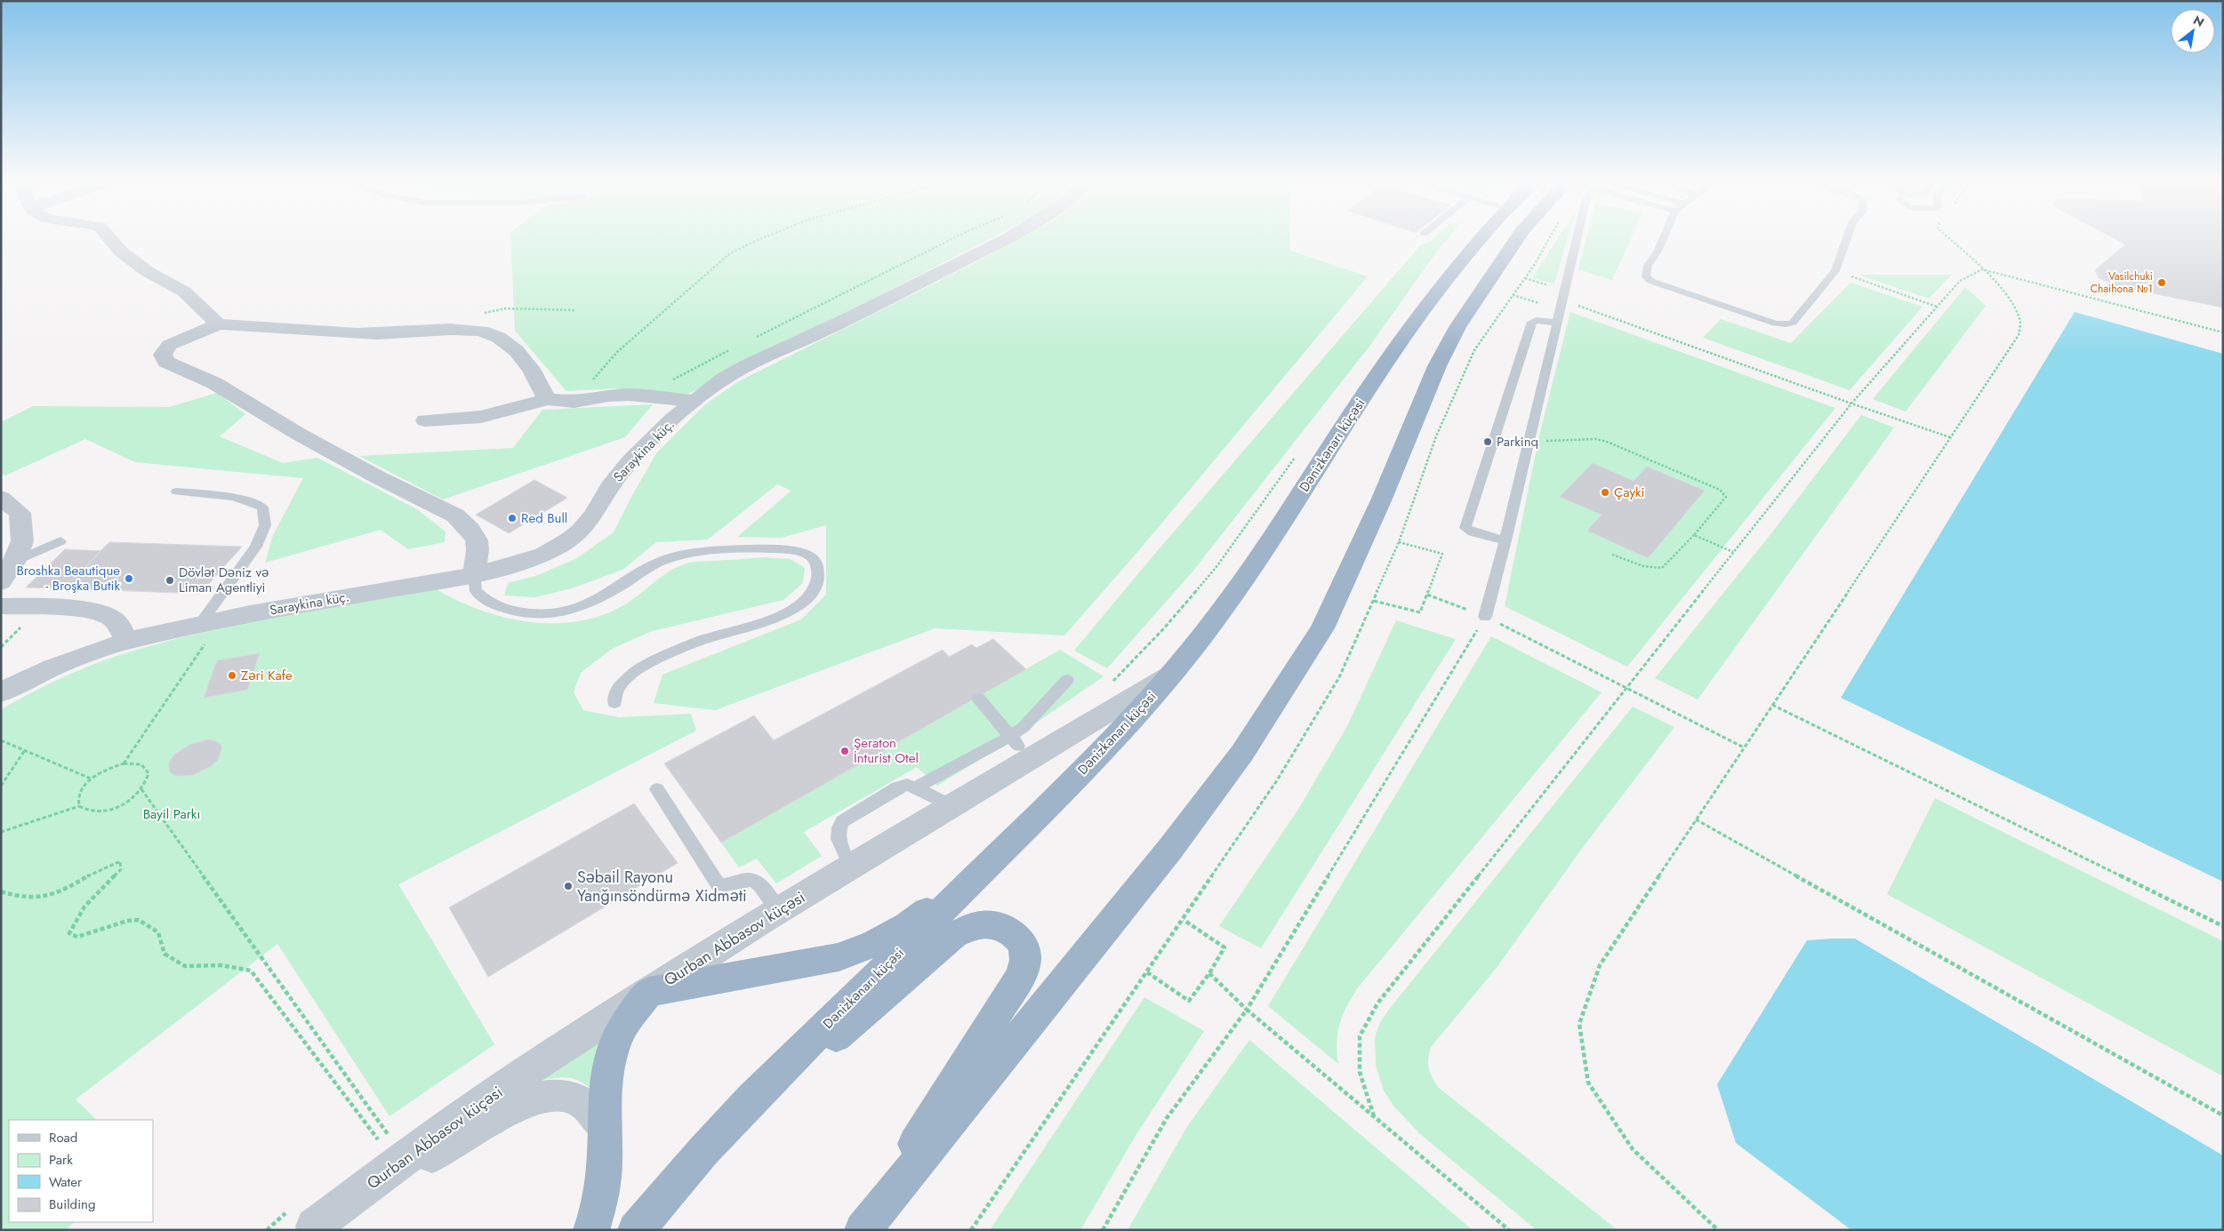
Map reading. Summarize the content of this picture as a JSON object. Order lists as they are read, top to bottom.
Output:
{
  "streets": {
    "highway": ["Dənizkənarı küçəsi"],
    "street": ["Saraykina küç.", "Qurban Abbasov küçəsi"]
  },
  "crossings": [
    ["Dənizkənarı küçəsi", "Qurban Abbasov küçəsi"]
  ],
  "parks": ["Bayil Parkı"],
  "places": [
    "Vasilchuki Chaihona №1",
    "Parkinq",
    "Çayki",
    "Red Bull",
    "Broshka Beautique - Broşka Butik",
    "Dövlət Dəniz və Liman Agentliyi",
    "Zəri Kafe",
    "Şeraton İnturist Otel",
    "Səbail Rayonu Yanğınsöndürmə Xidməti"
  ],
  "legend": [
    "Road",
    "Park",
    "Water",
    "Building"
  ],
  "north": "top right"
}
